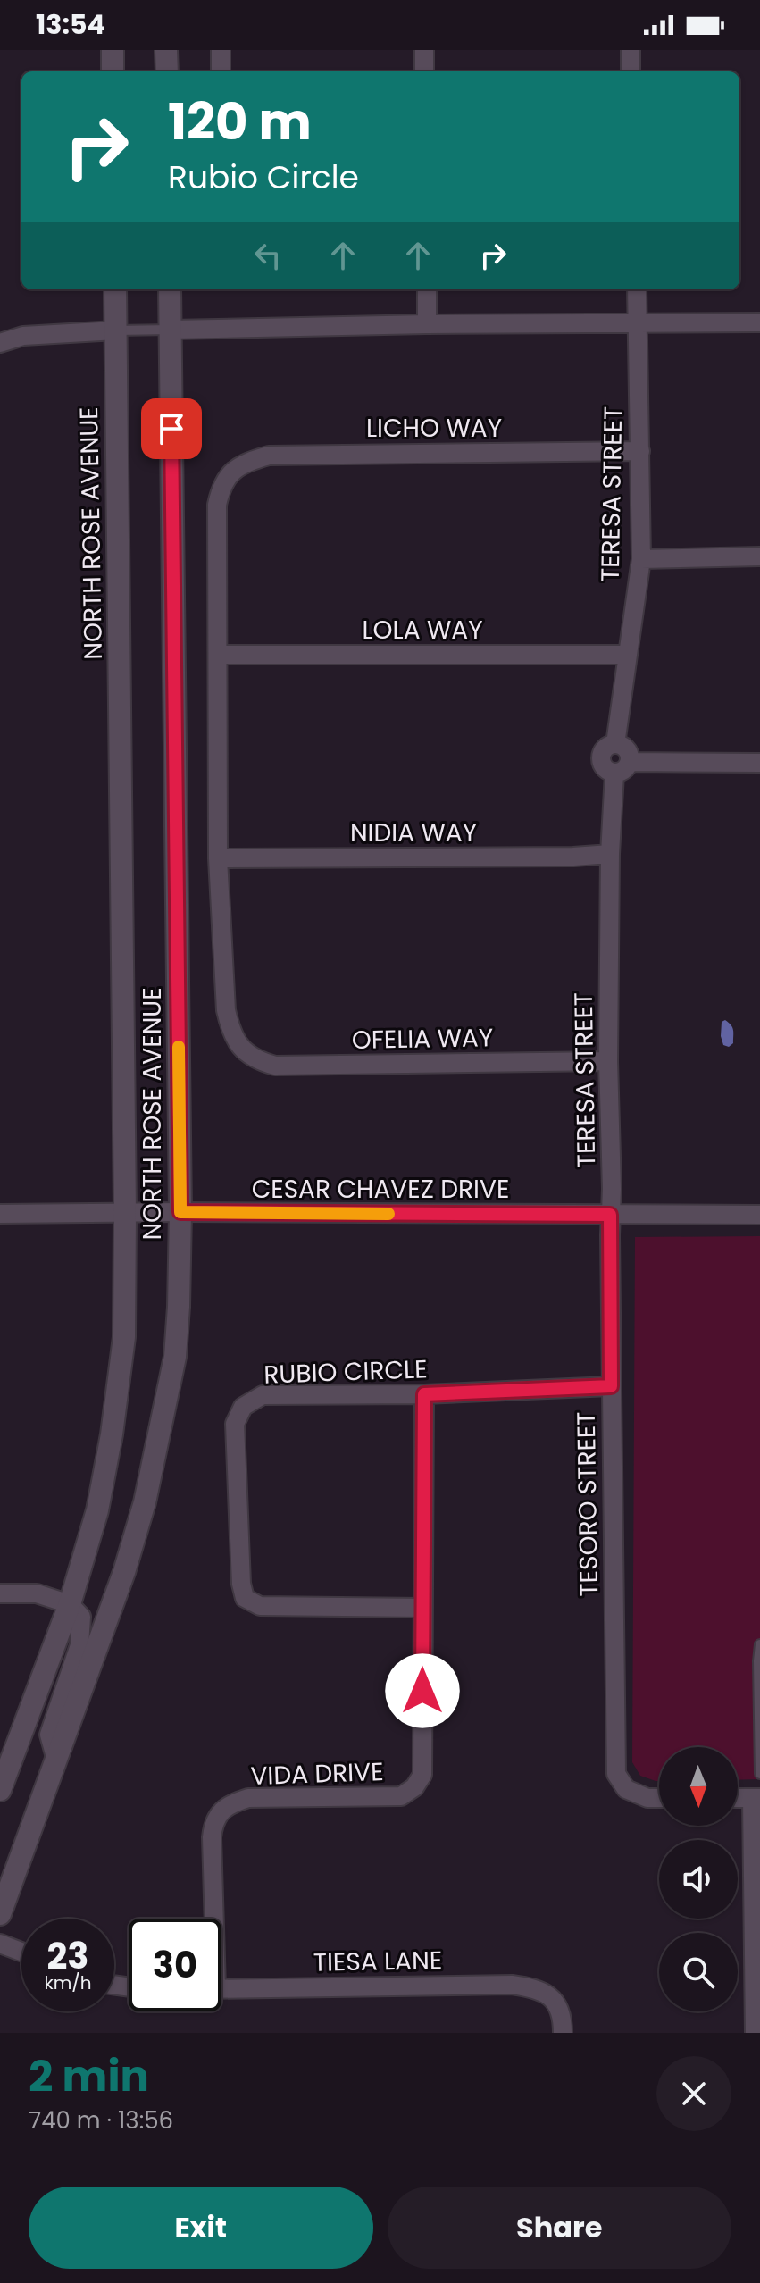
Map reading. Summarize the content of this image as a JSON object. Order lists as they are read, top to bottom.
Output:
{
  "streets": {
    "main road": ["NORTH ROSE AVENUE"],
    "street": [
      "LICHO WAY",
      "TERESA STREET",
      "LOLA WAY",
      "NIDIA WAY",
      "OFELIA WAY",
      "CESAR CHAVEZ DRIVE",
      "RUBIO CIRCLE",
      "TESORO STREET",
      "VIDA DRIVE",
      "TIESA LANE"
    ]
  },
  "crossings": [
    ["LICHO WAY", "TERESA STREET"],
    ["LICHO WAY", "LOLA WAY"],
    ["TERESA STREET", "LOLA WAY"],
    ["TERESA STREET", "NIDIA WAY"],
    ["TERESA STREET", "OFELIA WAY"],
    ["TERESA STREET", "CESAR CHAVEZ DRIVE"],
    ["TERESA STREET", "TESORO STREET"],
    ["NORTH ROSE AVENUE", "CESAR CHAVEZ DRIVE"],
    ["NIDIA WAY", "OFELIA WAY"],
    ["CESAR CHAVEZ DRIVE", "TESORO STREET"],
    ["RUBIO CIRCLE", "TESORO STREET"],
    ["RUBIO CIRCLE", "VIDA DRIVE"]
  ],
  "north": "bottom",
  "page": {
    "status": "13:54",
    "turn": ["120 m", "Rubio Circle"],
    "speed": "23 km/h",
    "limit": "30",
    "heading": ["2 min", "740 m · 13:56"],
    "buttons": ["Exit", "Share"]
  }
}
